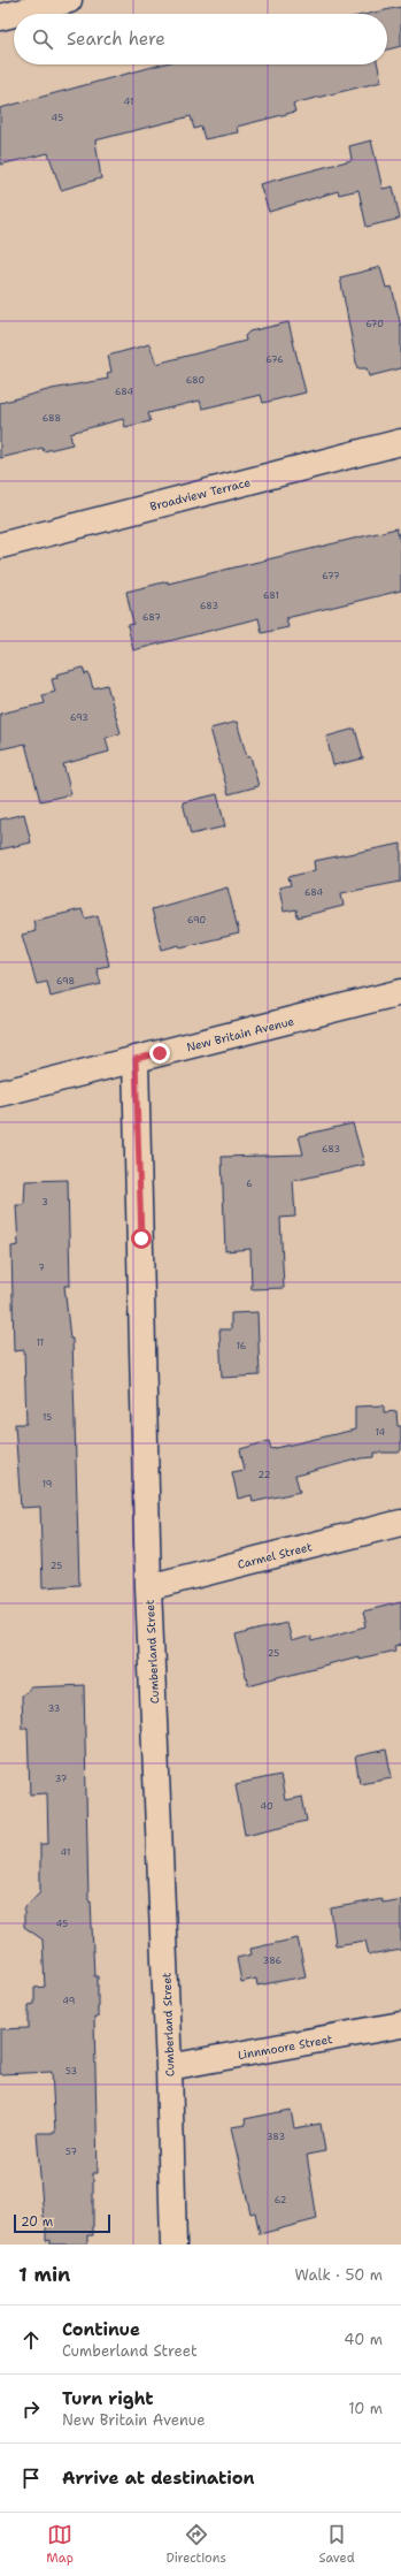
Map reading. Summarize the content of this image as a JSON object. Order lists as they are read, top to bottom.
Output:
{
  "streets": {
    "street": [
      "Broadview Terrace",
      "New Britain Avenue",
      "Carmel Street",
      "Cumberland Street",
      "Linnmoore Street"
    ]
  },
  "crossings": [
    ["New Britain Avenue", "Cumberland Street"],
    ["Carmel Street", "Cumberland Street"],
    ["Cumberland Street", "Linnmoore Street"]
  ],
  "house_numbers": [
    "41",
    "45",
    "670",
    "676",
    "680",
    "684",
    "688",
    "677",
    "681",
    "683",
    "687",
    "693",
    "684",
    "690",
    "698",
    "683",
    "6",
    "3",
    "7",
    "11",
    "16",
    "15",
    "14",
    "22",
    "19",
    "25",
    "25",
    "33",
    "37",
    "40",
    "41",
    "45",
    "386",
    "49",
    "53",
    "383",
    "57",
    "62"
  ],
  "scale_bar": "20 m",
  "page": {
    "search": "Search here",
    "scale": "20 m",
    "heading": ["1 min", "Walk · 50 m"],
    "list": [
      ["Continue", "Cumberland Street", "40 m"],
      ["Turn right", "New Britain Avenue", "10 m"],
      "Arrive at destination"
    ],
    "nav": ["Map", "Directions", "Saved"]
  }
}
